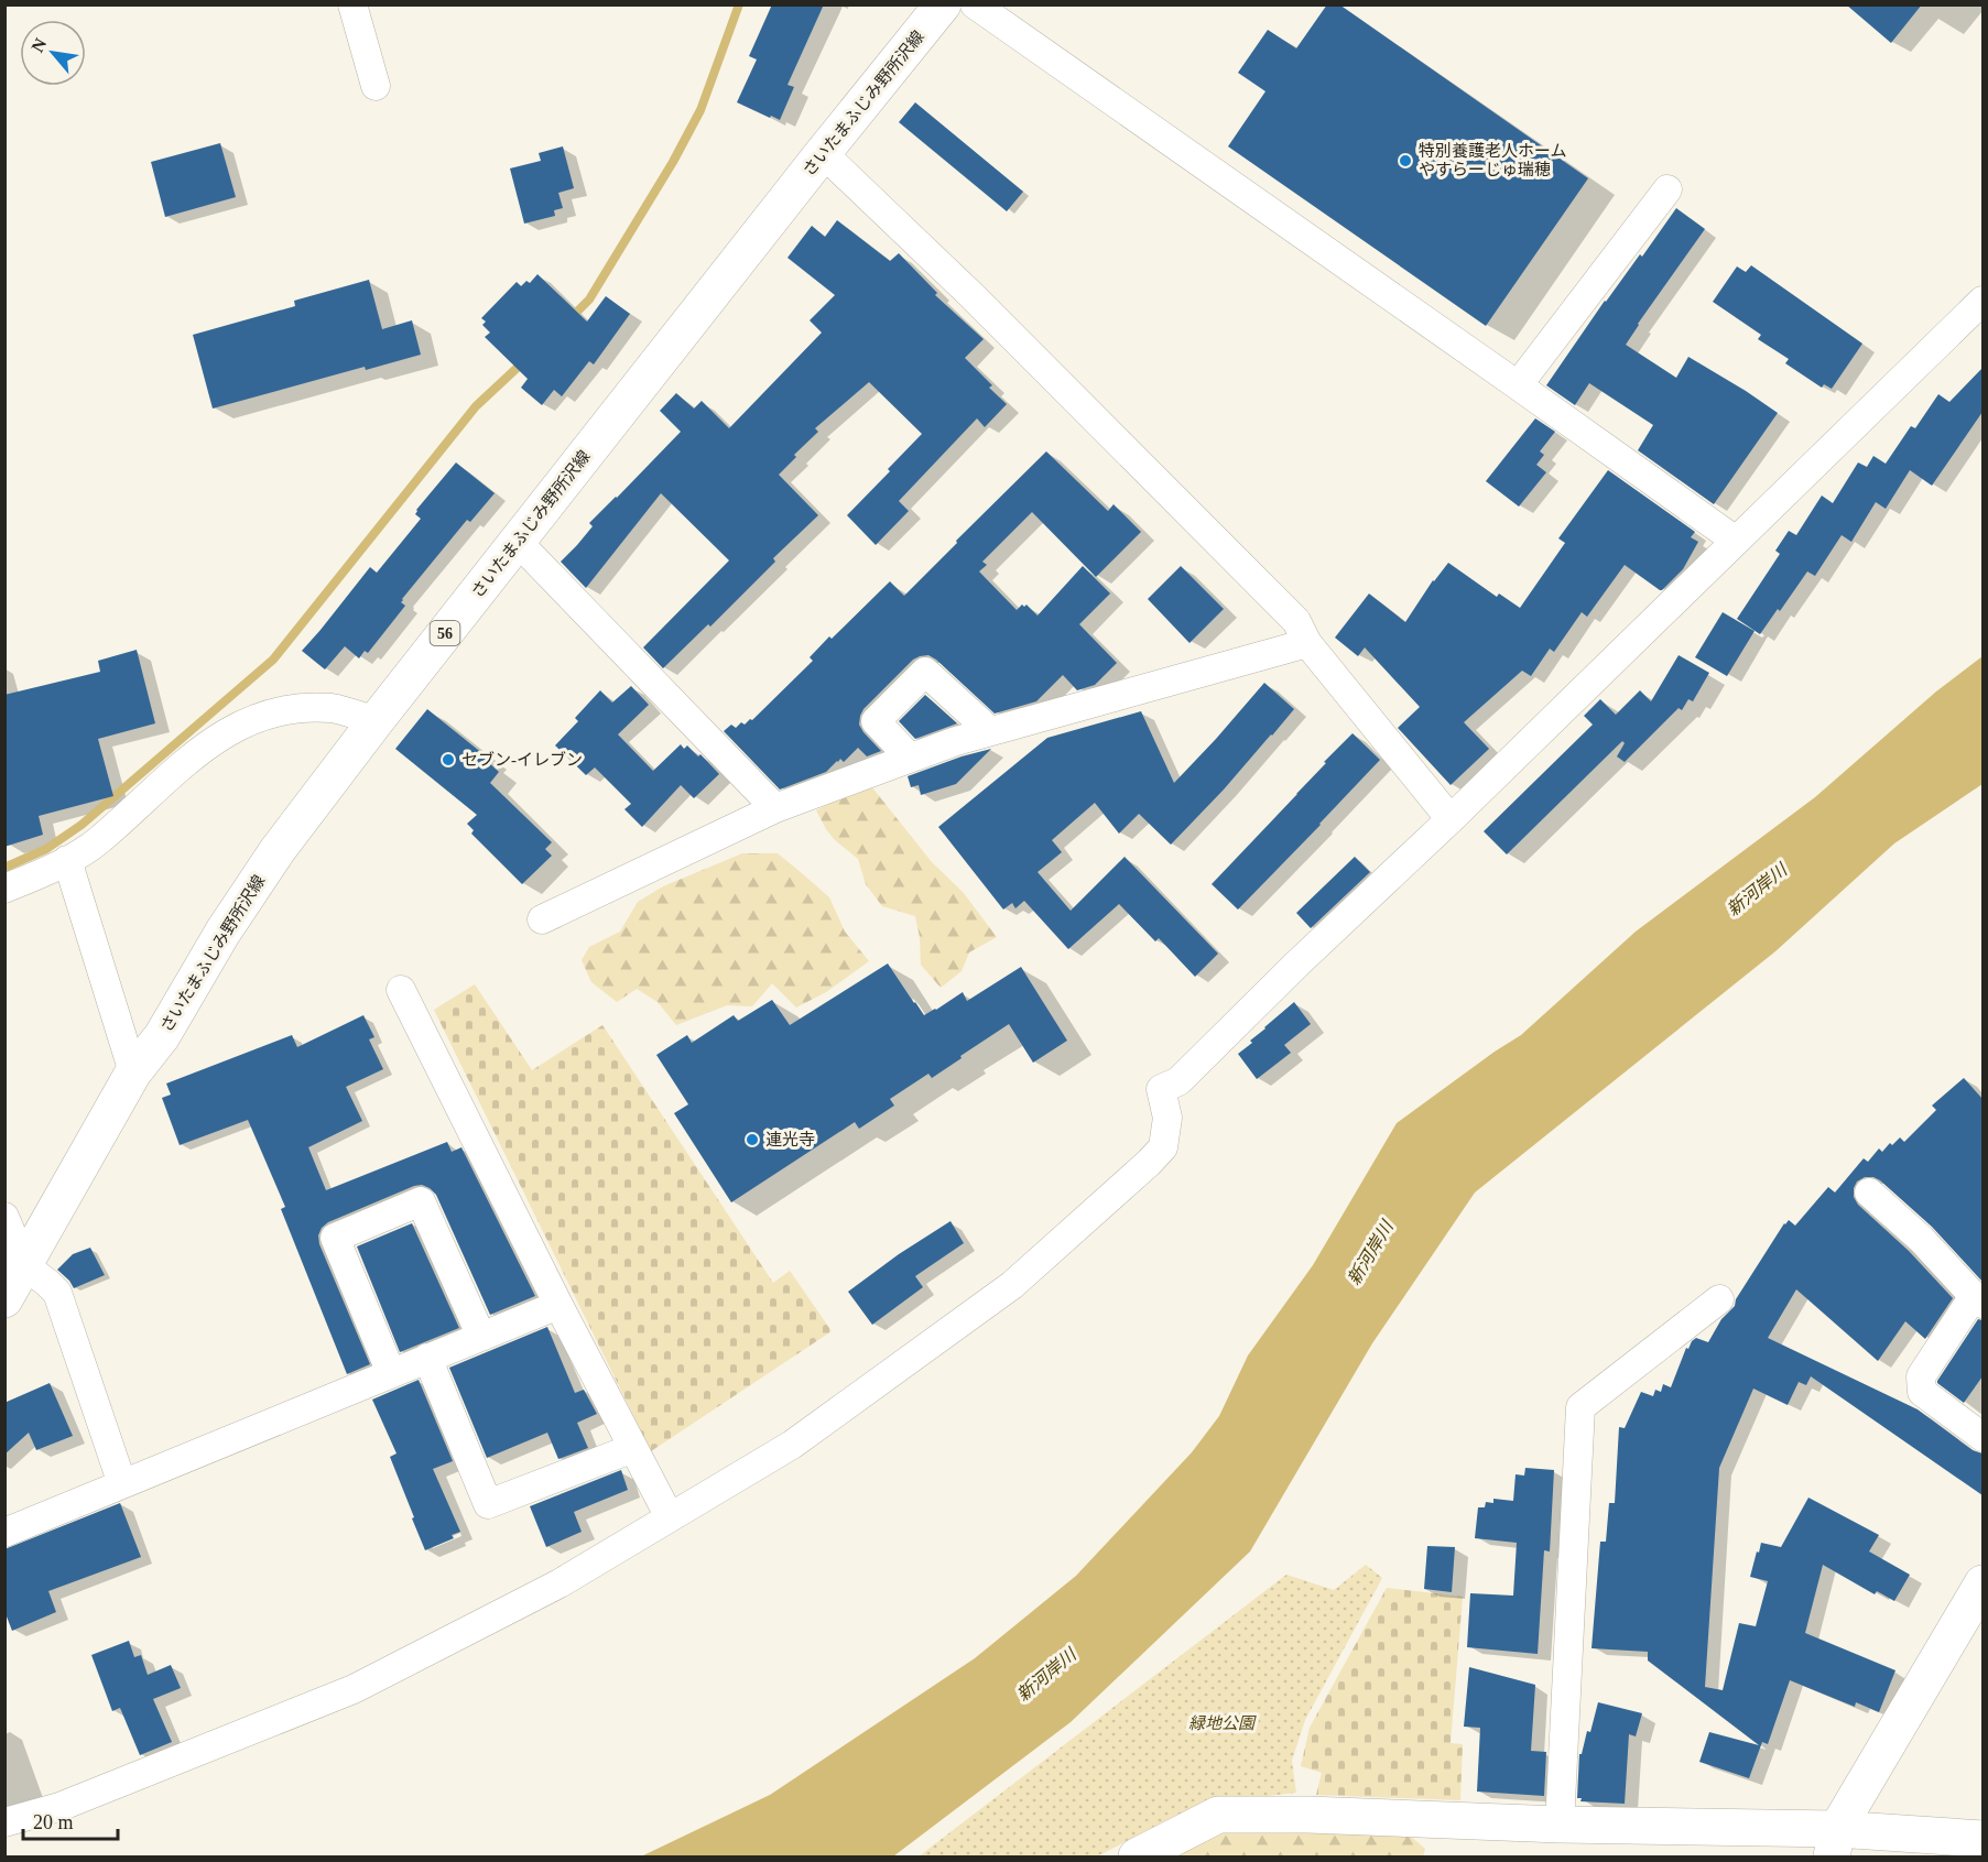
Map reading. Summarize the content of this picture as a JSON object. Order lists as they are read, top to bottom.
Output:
{
  "streets": {
    "main road": ["さいたまふじみ野所沢線", "56"]
  },
  "water": ["新河岸川"],
  "parks": ["緑地公園"],
  "places": ["特別養護老人ホーム やすらーじゅ瑞穂", "セブン-イレブン", "連光寺"],
  "scale_bar": "20 m",
  "north": "top left"
}
